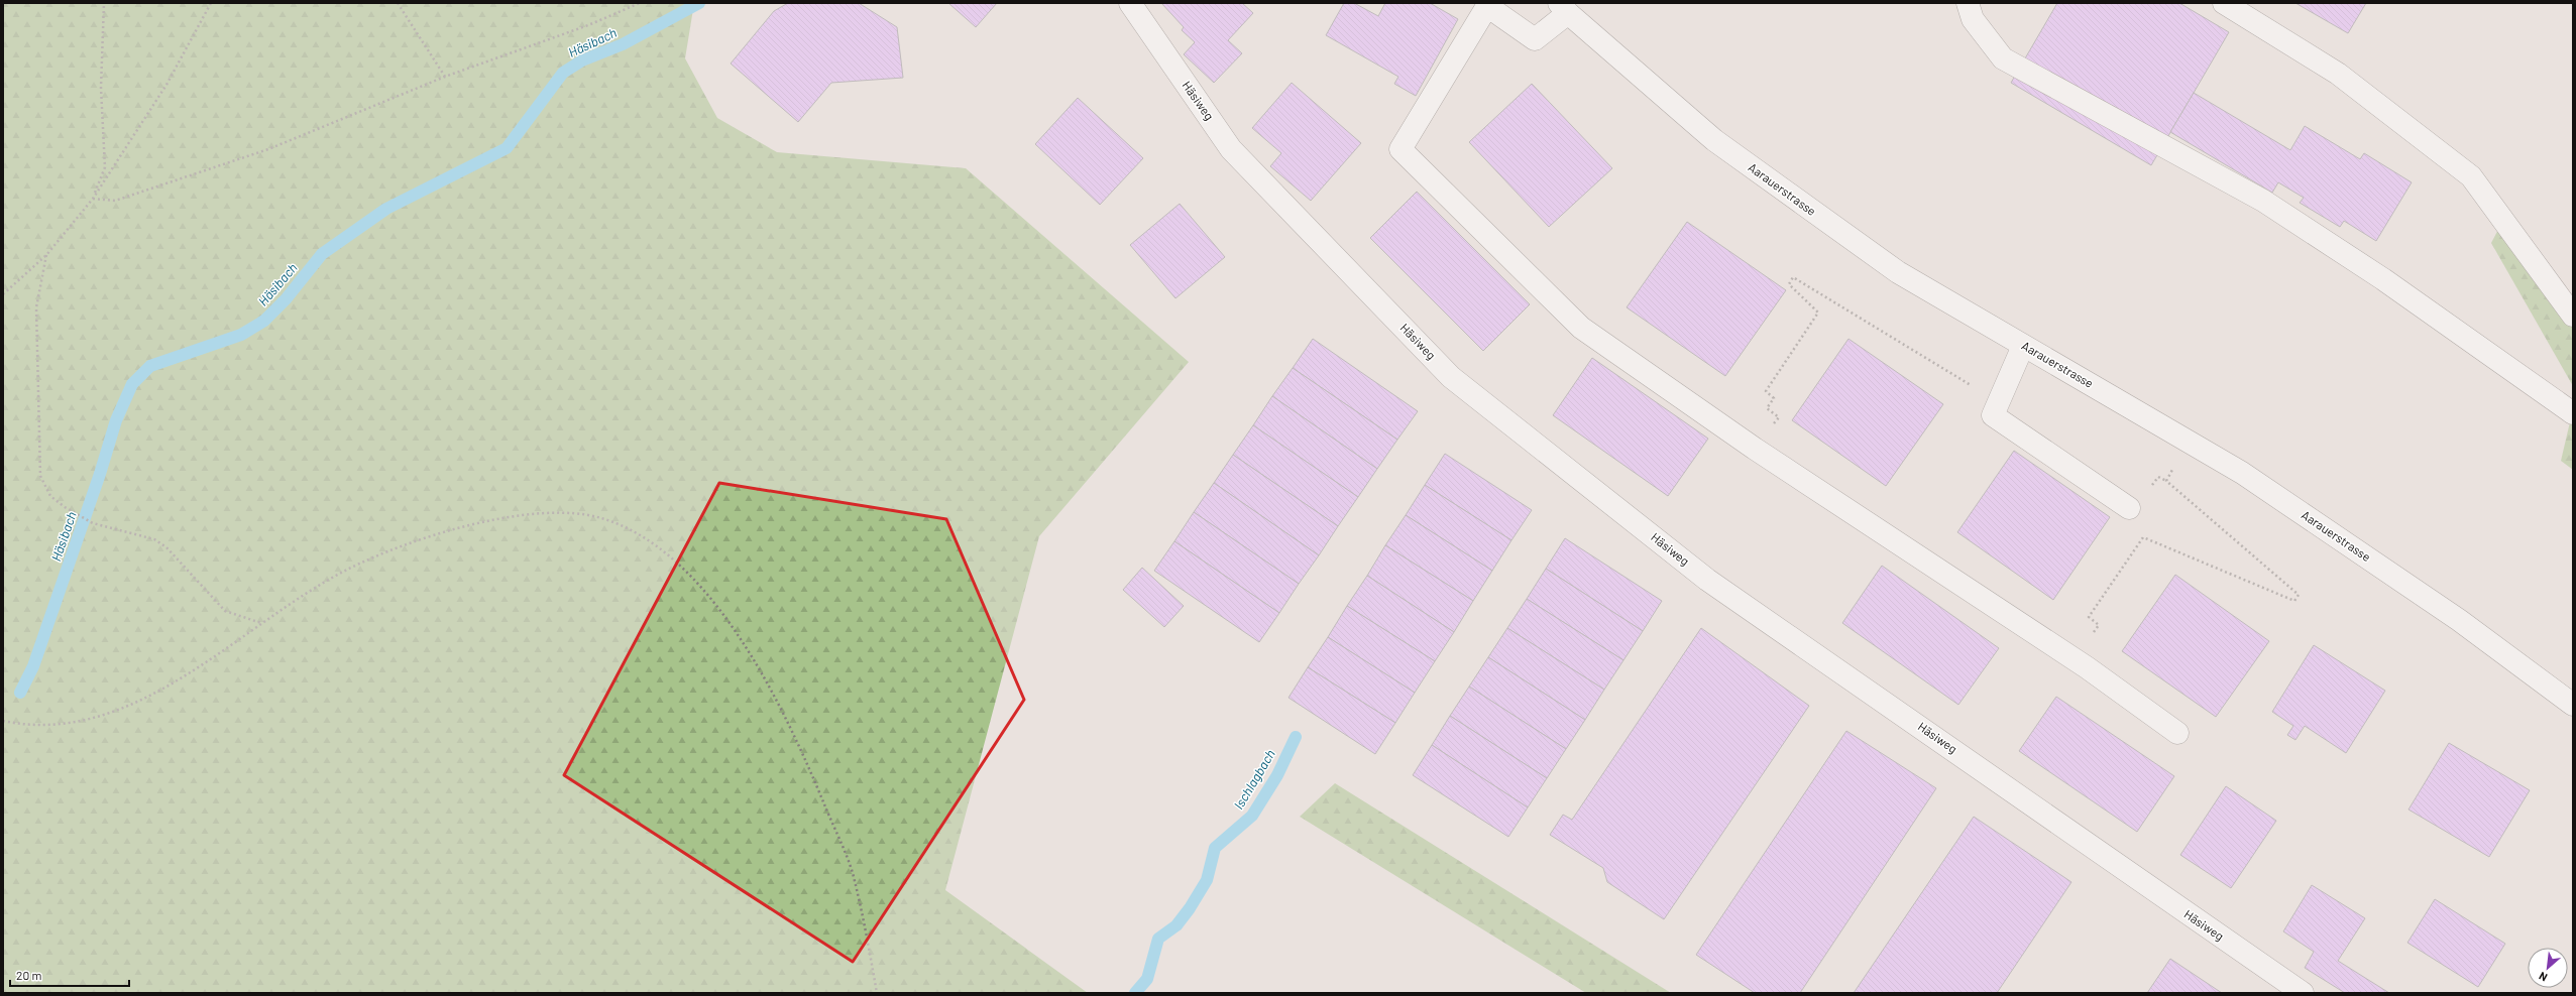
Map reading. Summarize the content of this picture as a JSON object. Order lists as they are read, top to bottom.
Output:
{
  "streets": {
    "street": ["Häsiweg", "Aarauerstrasse"]
  },
  "water": ["Häsibach", "Ischlagbach"],
  "scale_bar": "20 m",
  "north": "bottom left"
}
